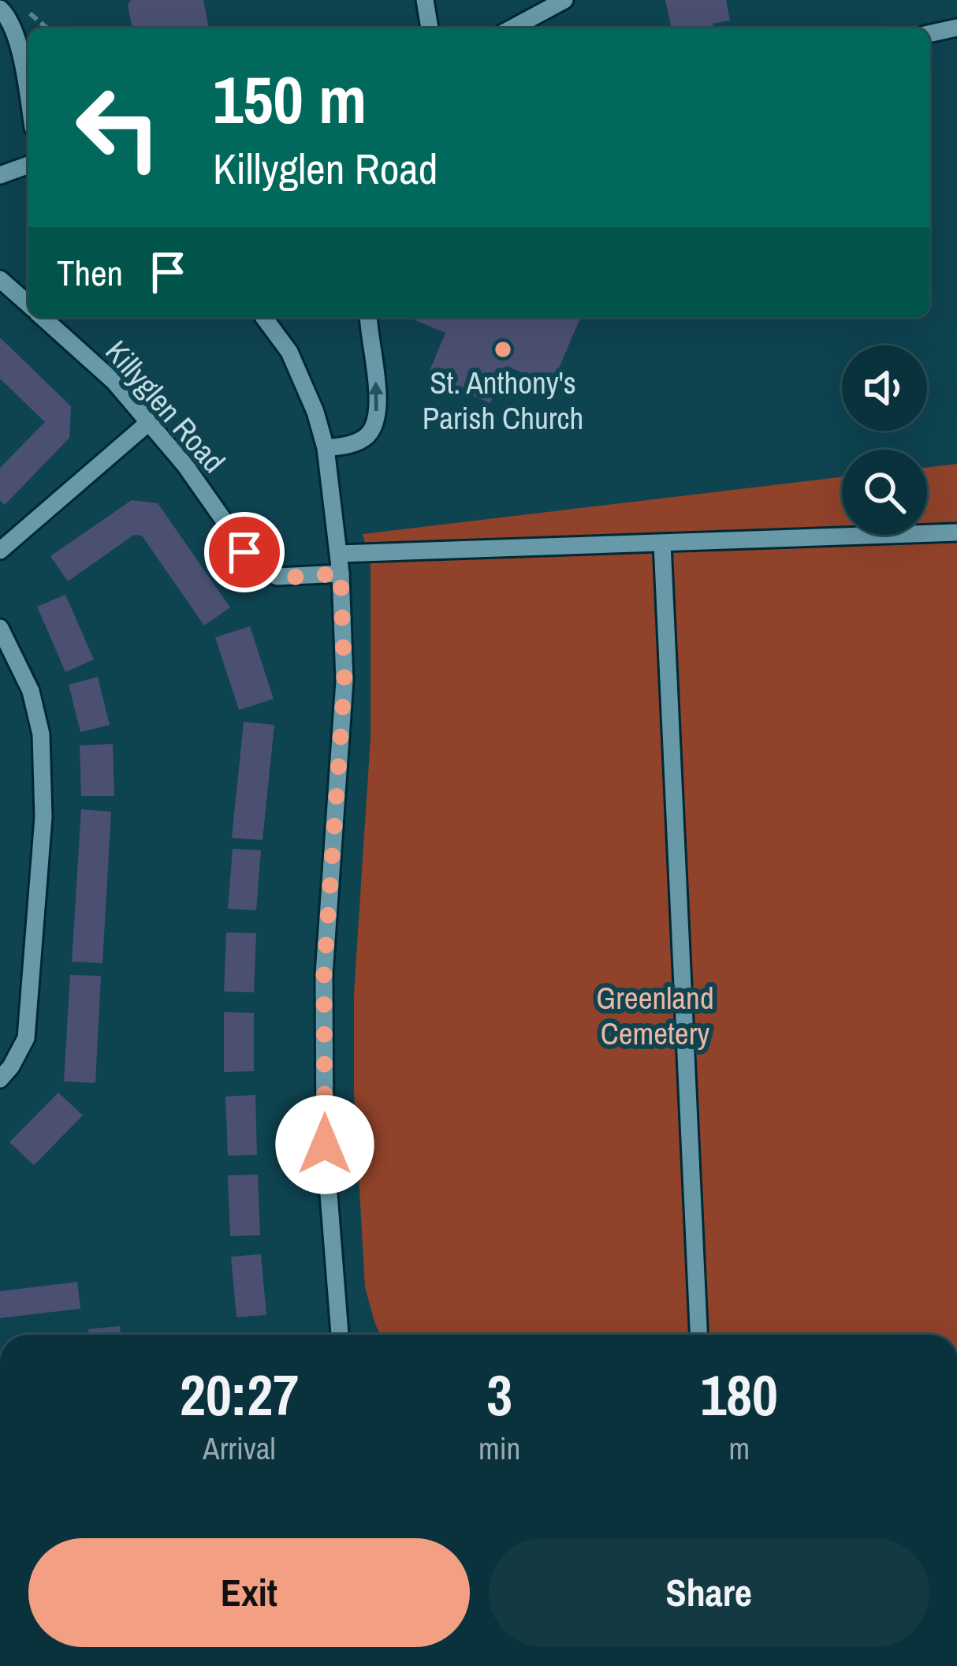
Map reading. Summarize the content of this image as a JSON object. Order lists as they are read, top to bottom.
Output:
{
  "streets": {
    "street": ["Killyglen Road"]
  },
  "parks": ["Greenland Cemetery"],
  "places": ["St. Anthony's Parish Church"],
  "page": {
    "turn": ["150 m", "Killyglen Road"],
    "then": "Then",
    "eta": [
      "20:27",
      "Arrival",
      "3",
      "min",
      "180",
      "m"
    ],
    "buttons": ["Exit", "Share"]
  }
}
